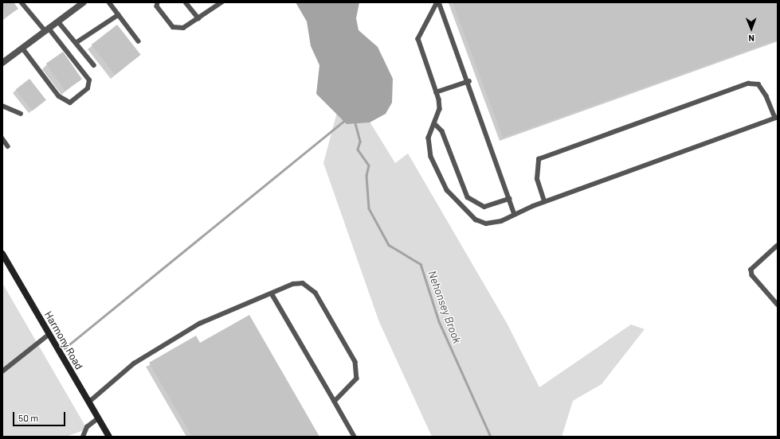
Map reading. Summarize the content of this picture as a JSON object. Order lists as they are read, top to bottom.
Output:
{
  "streets": {
    "main road": ["Harmony Road"]
  },
  "water": ["Nehonsey Brook"],
  "scale_bar": "50 m",
  "north": "bottom"
}
